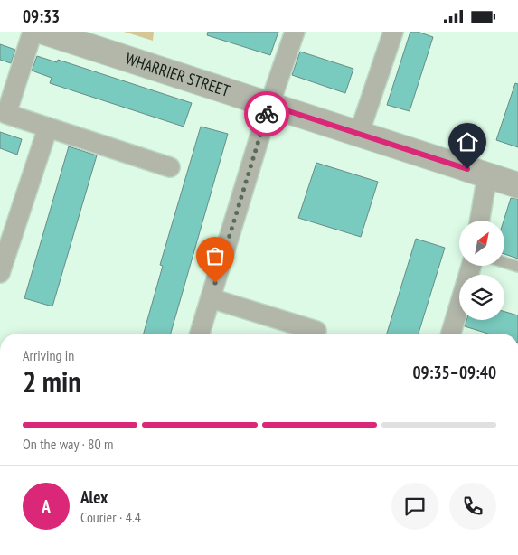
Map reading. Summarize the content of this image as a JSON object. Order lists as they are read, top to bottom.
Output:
{
  "streets": {
    "street": ["WHARRIER STREET"]
  },
  "north": "top right",
  "page": {
    "status": "09:33",
    "heading": ["2 min", "Arriving in", "09:35–09:40"],
    "panel": ["Alex", "Courier · 4.4"],
    "bar": "On the way · 80 m",
    "round": "A"
  }
}
